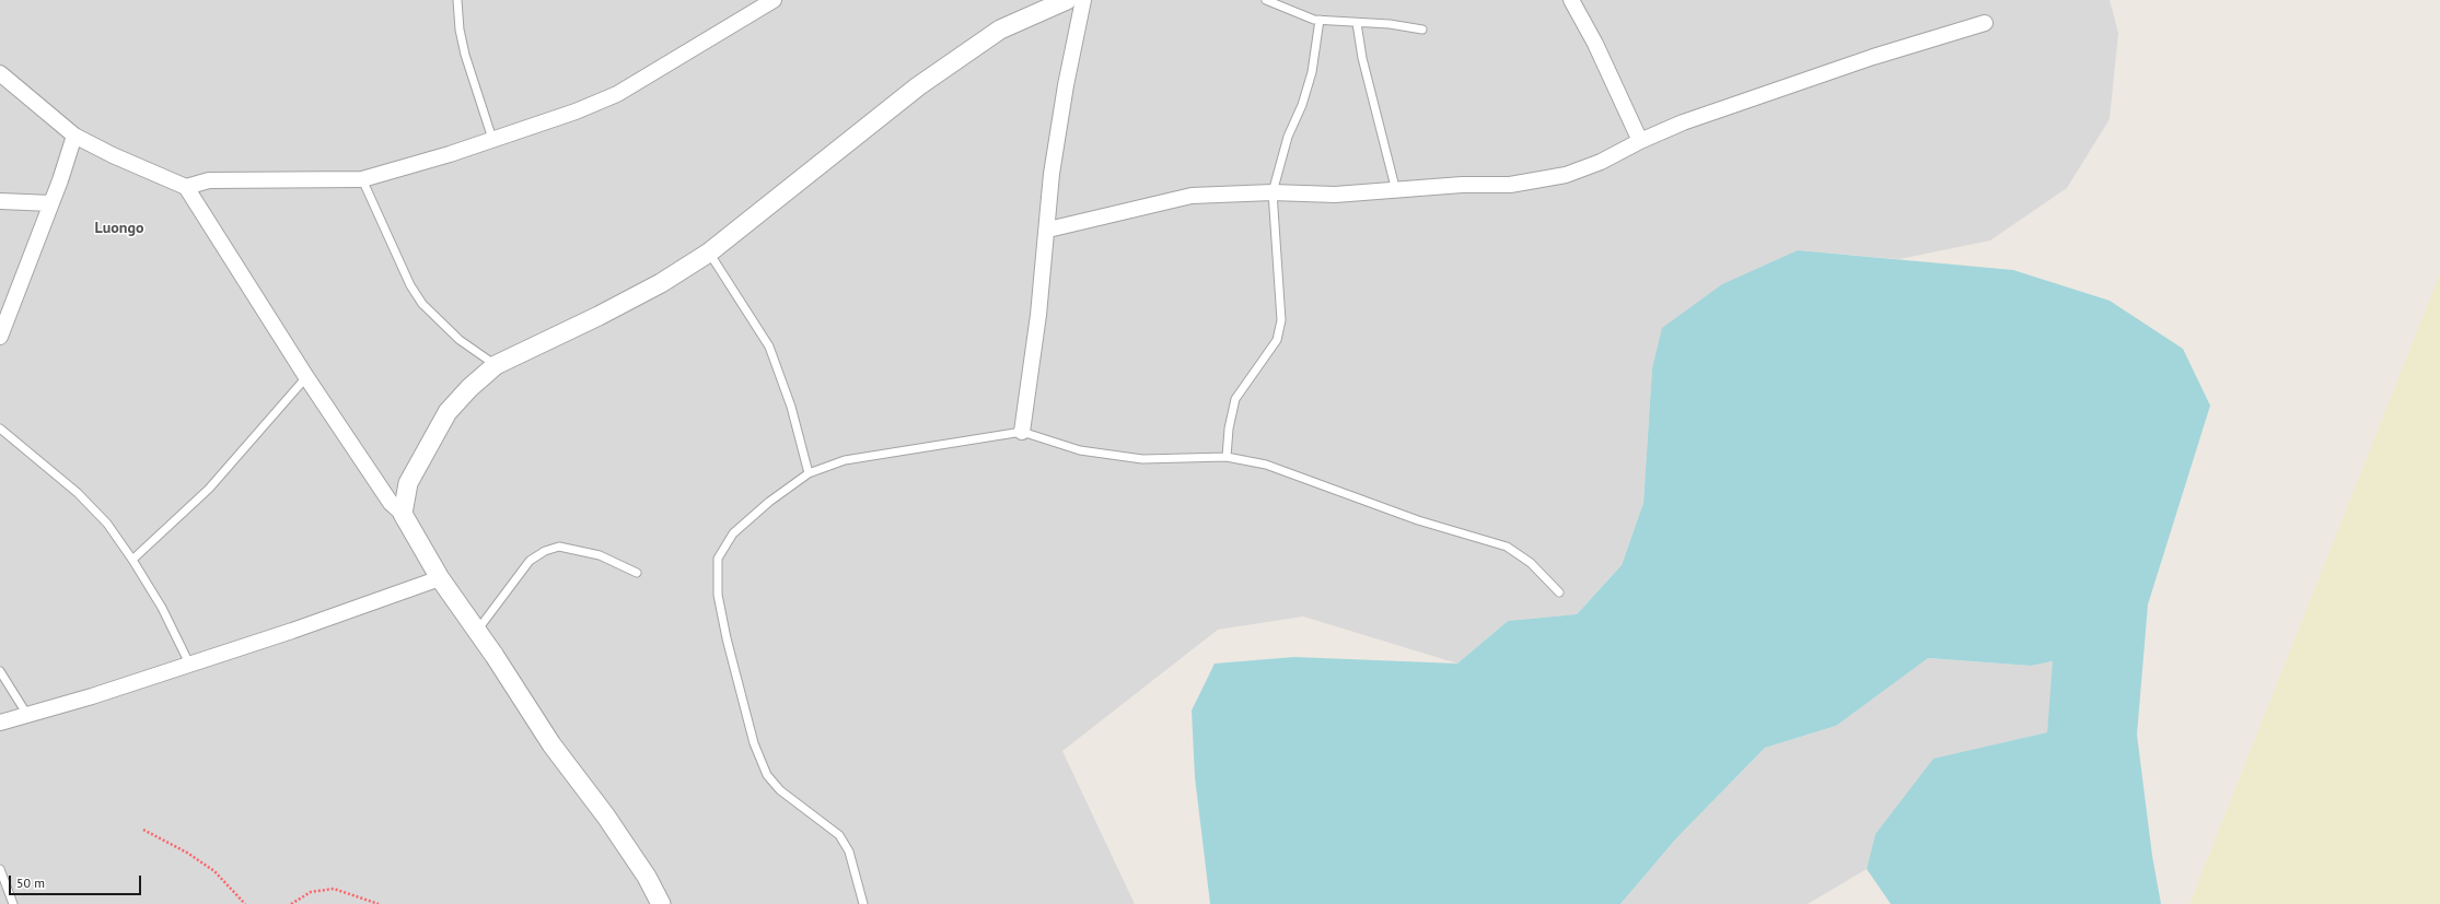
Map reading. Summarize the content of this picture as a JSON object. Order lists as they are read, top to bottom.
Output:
{
  "districts": ["Luongo"],
  "scale_bar": "50 m"
}
